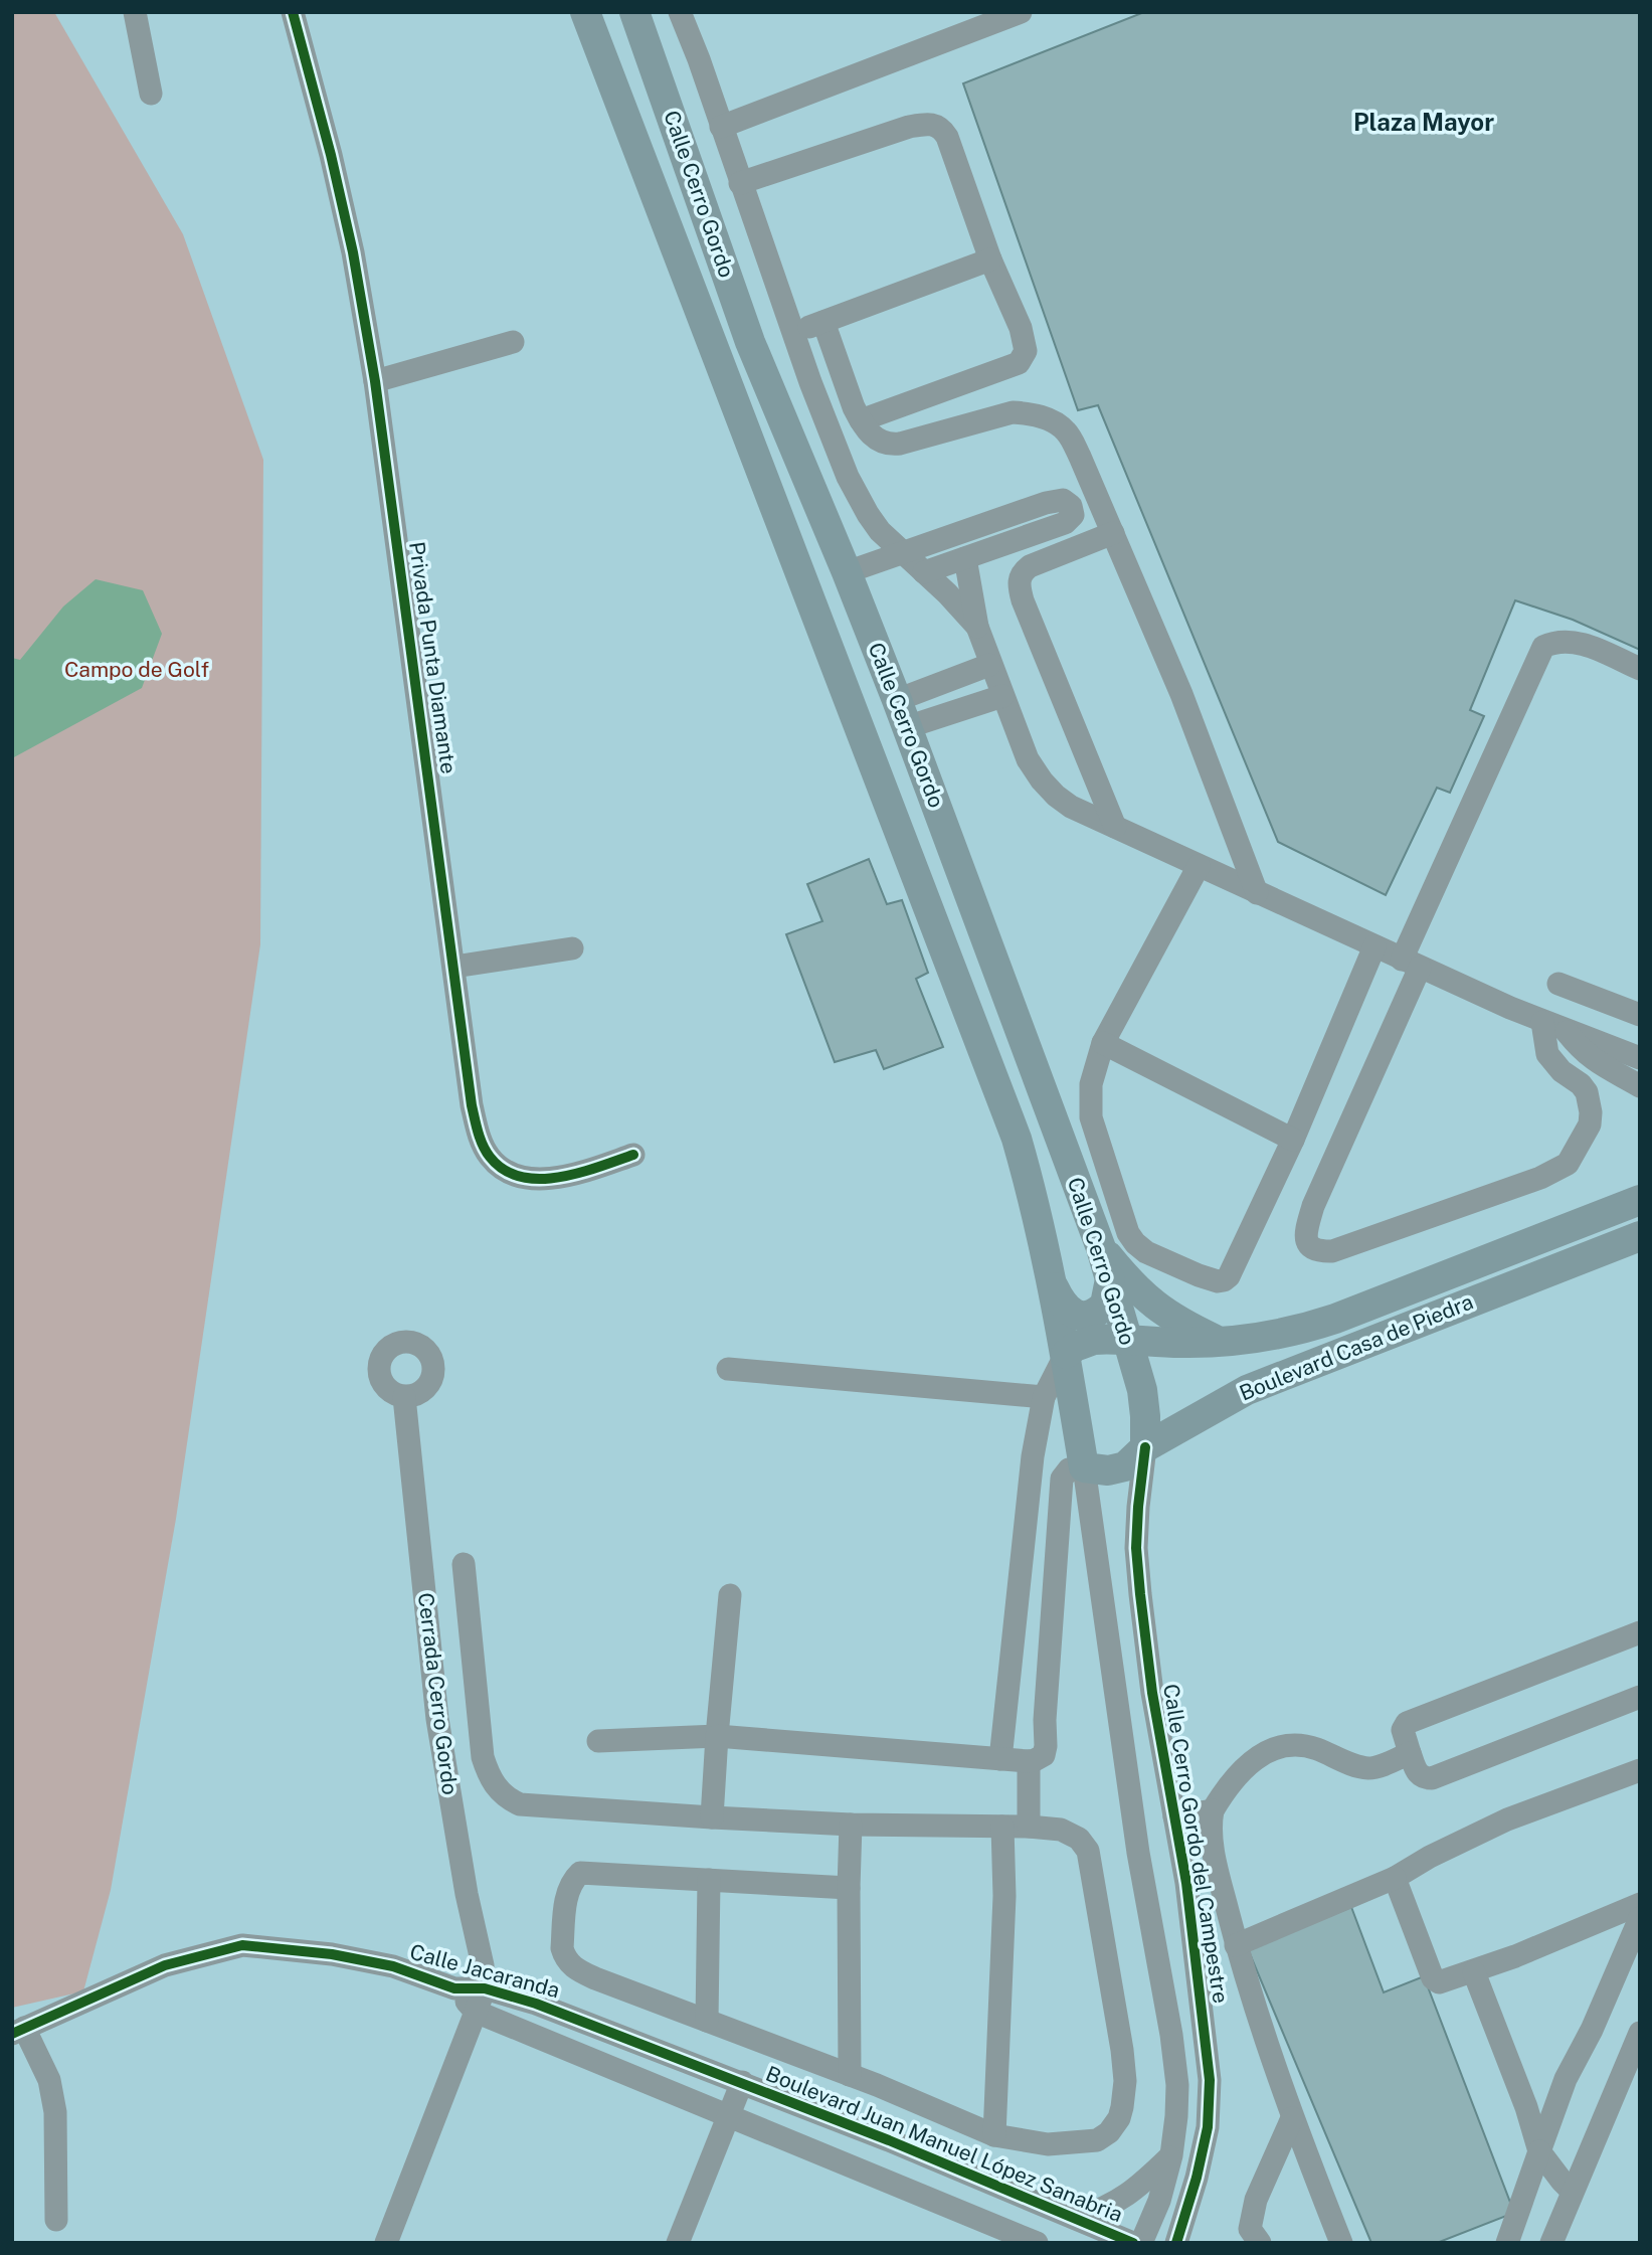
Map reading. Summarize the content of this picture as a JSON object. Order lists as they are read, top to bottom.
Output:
{
  "streets": {
    "main road": ["Calle Cerro Gordo", "Boulevard Casa de Piedra"],
    "street": [
      "Privada Punta Diamante",
      "Cerrada Cerro Gordo",
      "Calle Cerro Gordo del Campestre",
      "Calle Jacaranda",
      "Boulevard Juan Manuel López Sanabria"
    ]
  },
  "crossings": [
    ["Calle Cerro Gordo", "Boulevard Casa de Piedra"],
    ["Calle Cerro Gordo", "Calle Cerro Gordo del Campestre"],
    ["Boulevard Casa de Piedra", "Calle Cerro Gordo del Campestre"],
    ["Cerrada Cerro Gordo", "Calle Jacaranda"],
    ["Calle Jacaranda", "Boulevard Juan Manuel López Sanabria"]
  ],
  "districts": ["Plaza Mayor"],
  "parks": ["Campo de Golf"]
}
